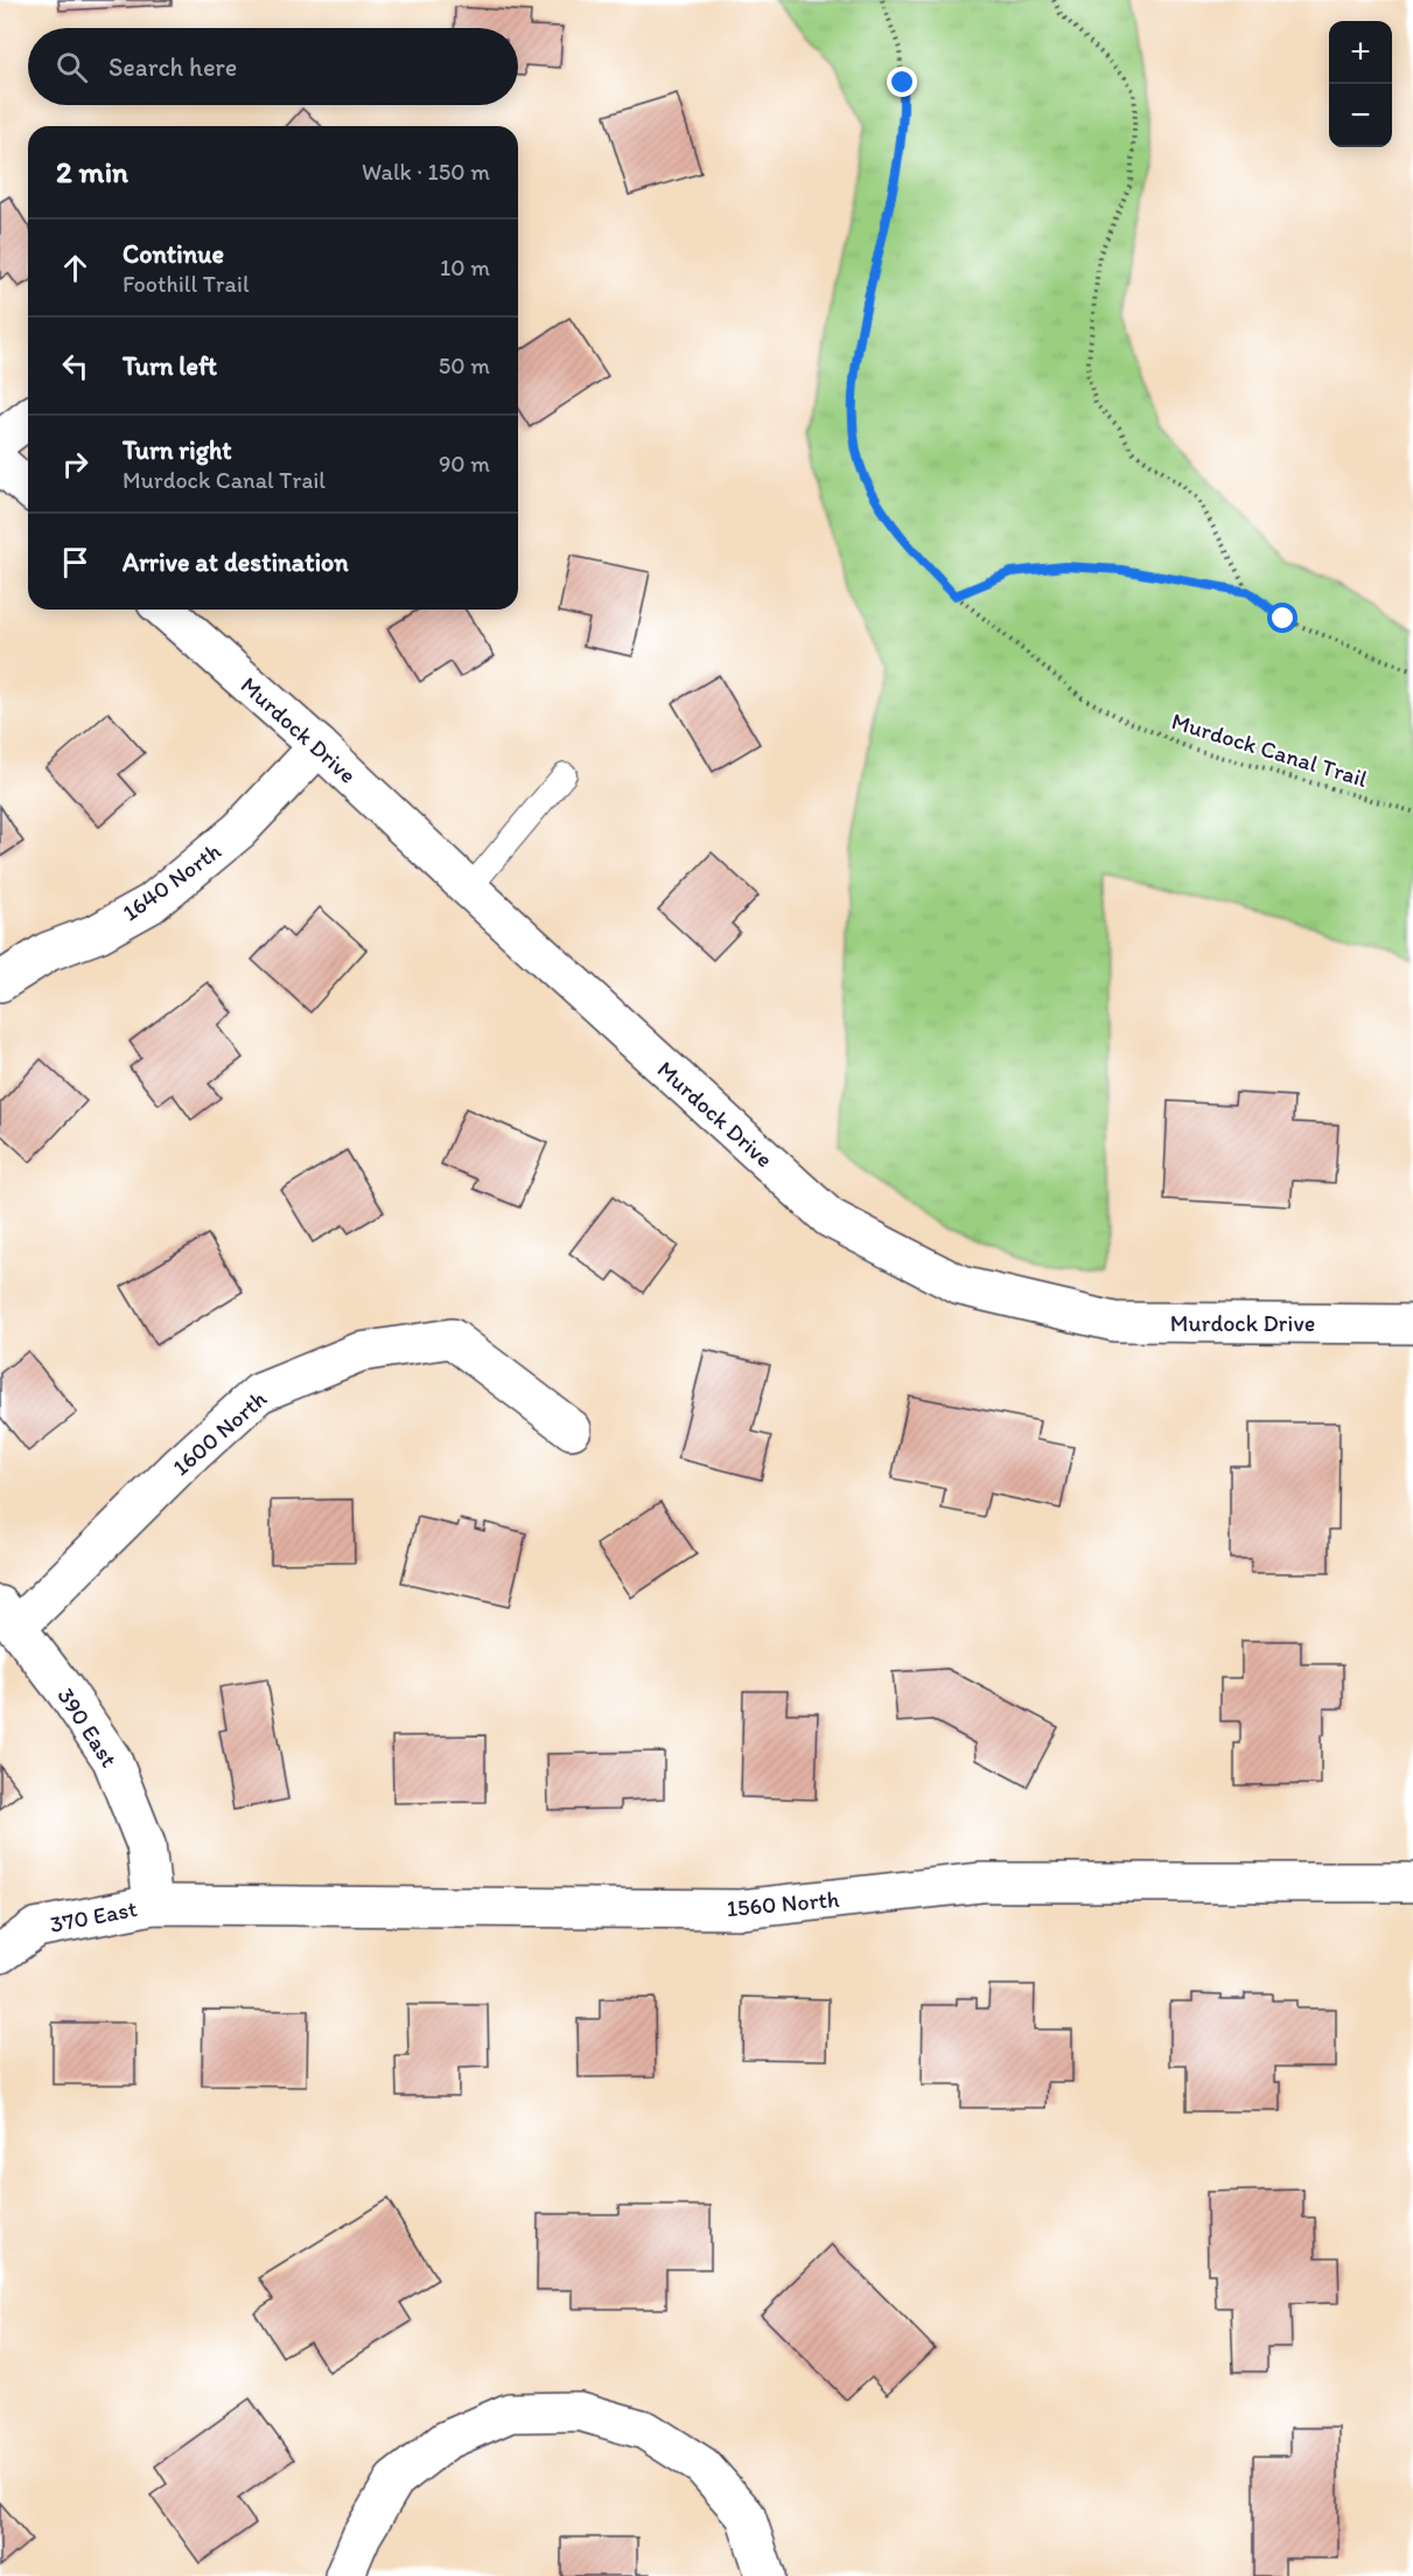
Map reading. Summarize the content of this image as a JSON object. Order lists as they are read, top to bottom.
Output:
{
  "streets": {
    "street": [
      "Murdock Drive",
      "1640 North",
      "1600 North",
      "390 East",
      "1560 North",
      "370 East"
    ],
    "path": ["Murdock Canal Trail"]
  },
  "crossings": [
    ["Murdock Drive", "1640 North"],
    ["1600 North", "390 East"],
    ["390 East", "1560 North"],
    ["390 East", "370 East"],
    ["1560 North", "370 East"]
  ],
  "page": {
    "map_buttons": ["+", "−"],
    "search": "Search here",
    "heading": ["2 min", "Walk · 150 m"],
    "list": [
      ["Continue", "Foothill Trail", "10 m"],
      ["Turn left", "50 m"],
      ["Turn right", "Murdock Canal Trail", "90 m"],
      "Arrive at destination"
    ]
  }
}
